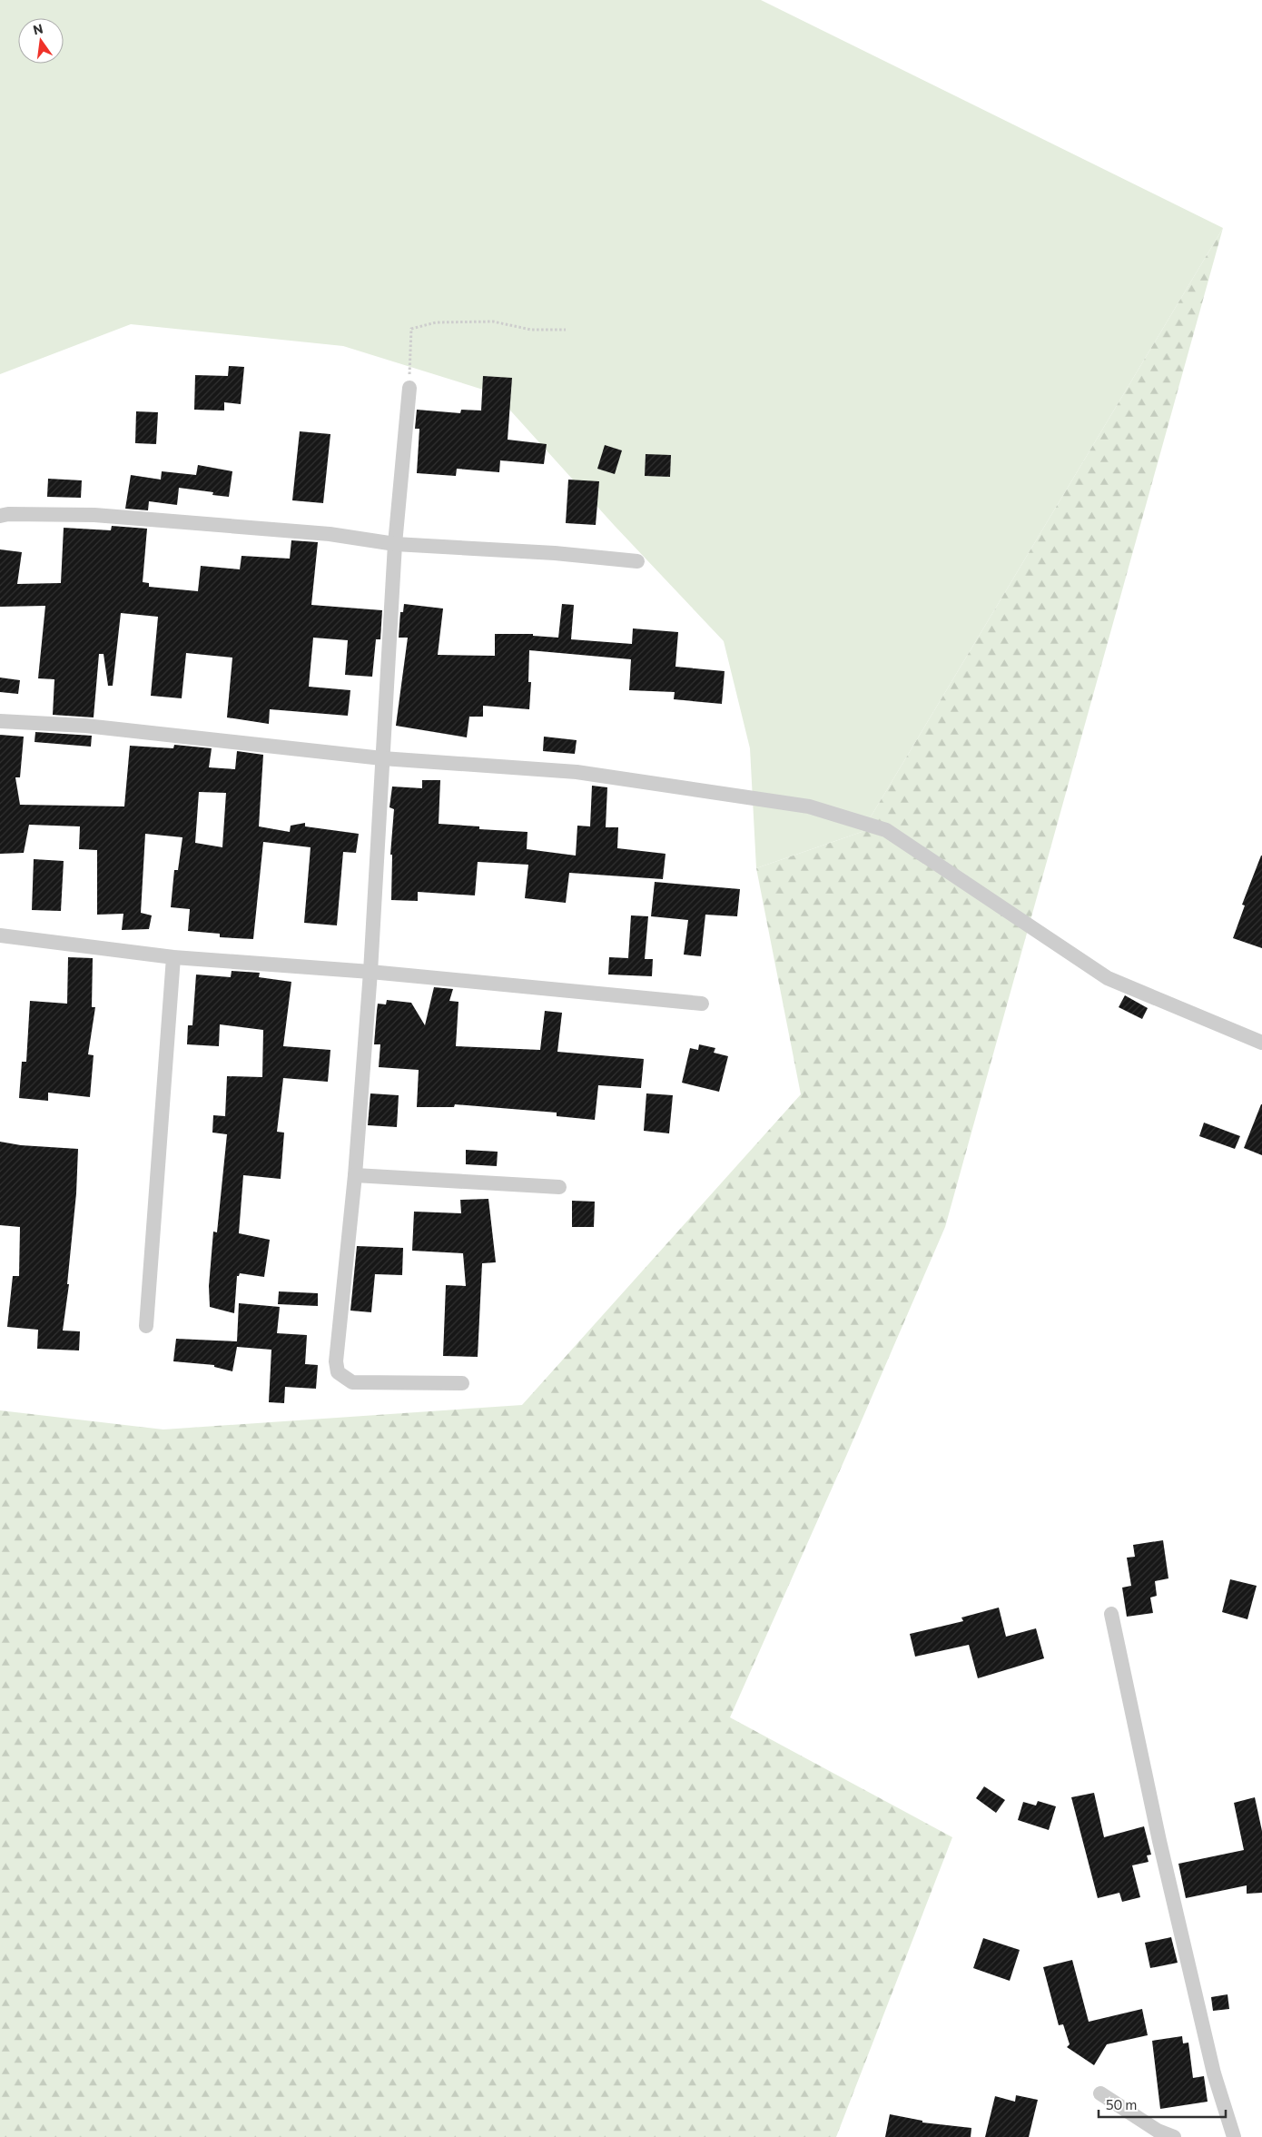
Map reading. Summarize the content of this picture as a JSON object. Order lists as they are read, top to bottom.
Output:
{
  "scale_bar": "50 m",
  "north": "top"
}
